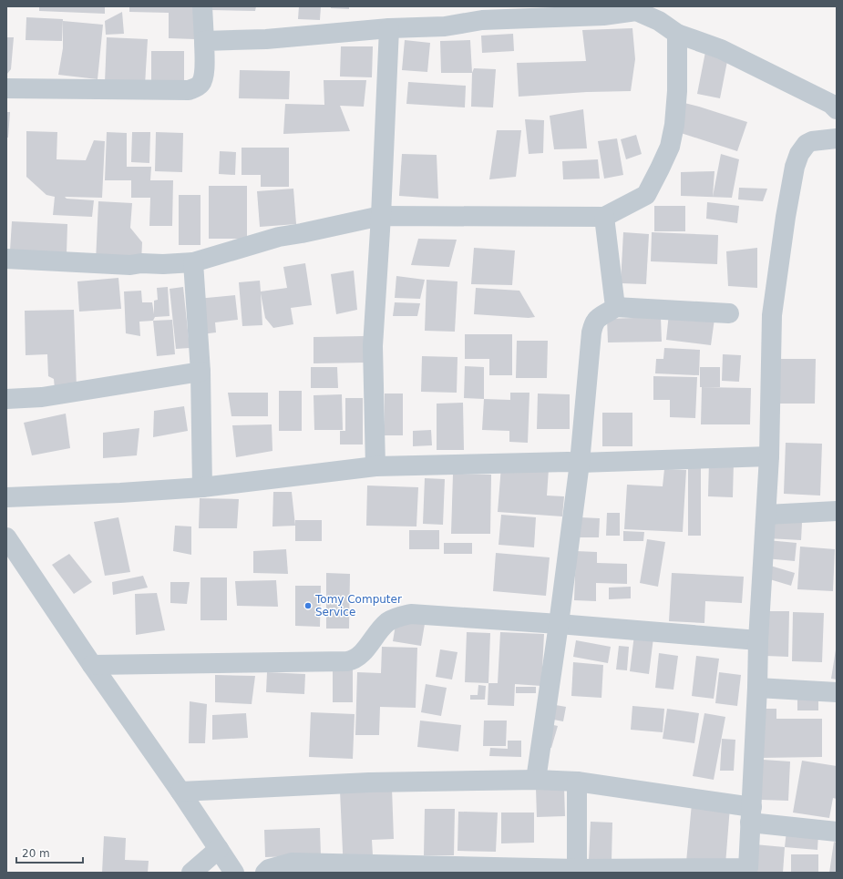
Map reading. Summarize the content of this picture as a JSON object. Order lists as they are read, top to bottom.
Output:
{
  "places": ["Tomy Computer Service"],
  "scale_bar": "20 m"
}
